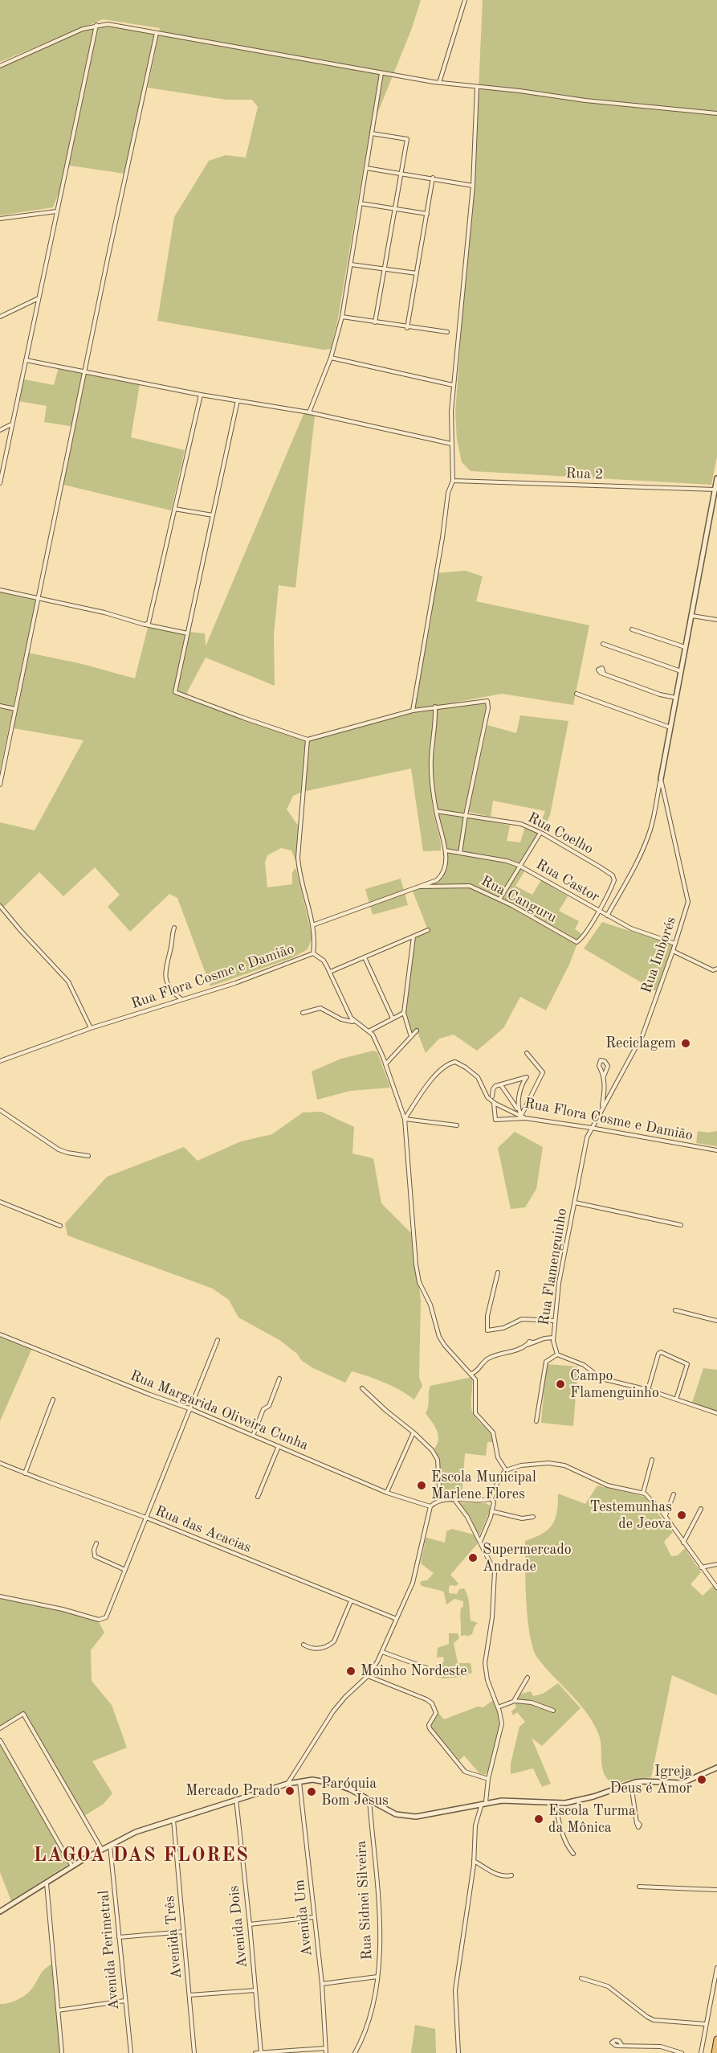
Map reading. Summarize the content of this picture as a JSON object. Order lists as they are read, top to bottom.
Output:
{
  "streets": {
    "street": [
      "Rua 2",
      "Rua Coelho",
      "Rua Castor",
      "Rua Canguru",
      "Rua Imborés",
      "Rua Flora Cosme e Damião",
      "Rua Flamenguinho",
      "Rua Margarida Oliveira Cunha",
      "Rua das Acacias",
      "Rua Sidnei Silveira",
      "Avenida Um",
      "Avenida Dois",
      "Avenida Três",
      "Avenida Perimetral"
    ]
  },
  "crossings": [
    ["Rua Coelho", "Rua Castor"],
    ["Rua Coelho", "Rua Canguru"],
    ["Rua Castor", "Rua Canguru"],
    ["Rua Castor", "Rua Imborés"],
    ["Rua Imborés", "Rua Flora Cosme e Damião"],
    ["Rua Imborés", "Rua Flamenguinho"],
    ["Rua Flora Cosme e Damião", "Rua Flamenguinho"]
  ],
  "districts": ["LAGOA DAS FLORES"],
  "places": [
    "Reciclagem",
    "Campo Flamenguinho",
    "Escola Municipal Marlene Flores",
    "Testemunhas de Jeova",
    "Supermercado Andrade",
    "Moinho Nordeste",
    "Igreja Deus é Amor",
    "Mercado Prado",
    "Paróquia Bom Jesus",
    "Escola Turma da Mônica"
  ]
}
